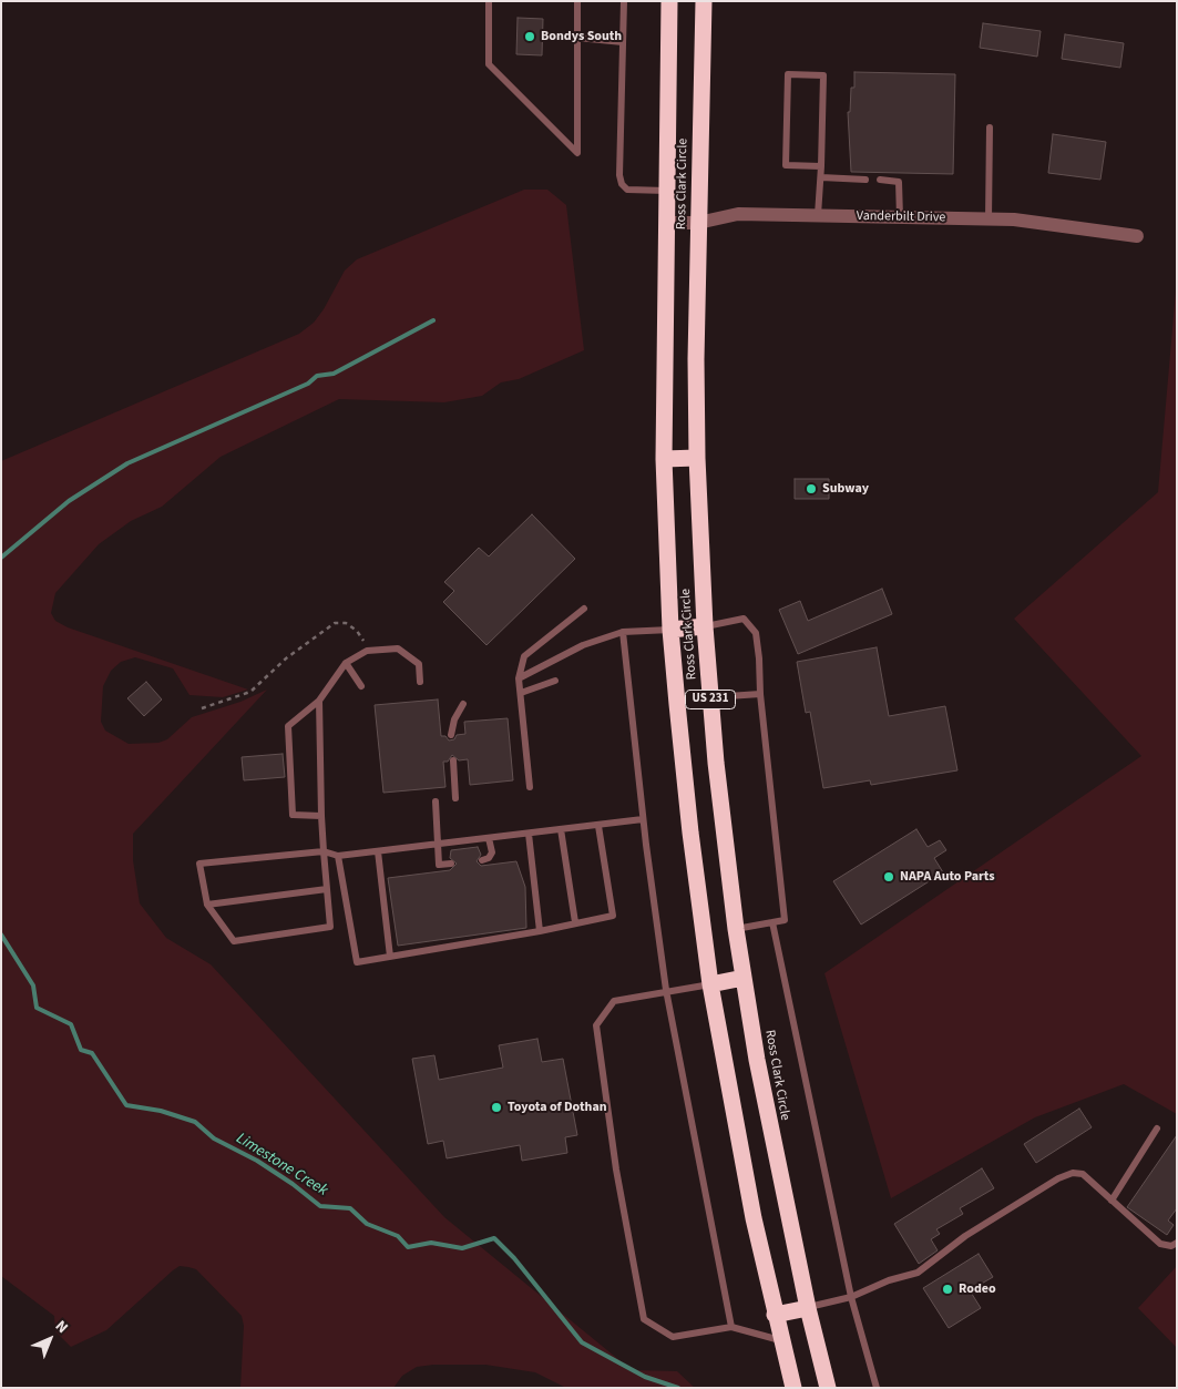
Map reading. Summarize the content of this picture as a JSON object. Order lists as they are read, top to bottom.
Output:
{
  "streets": {
    "highway": ["Ross Clark Circle", "US 231"],
    "street": ["Vanderbilt Drive"]
  },
  "crossings": [
    ["Ross Clark Circle", "Vanderbilt Drive"]
  ],
  "water": ["Limestone Creek"],
  "places": [
    "Bondys South",
    "Subway",
    "NAPA Auto Parts",
    "Toyota of Dothan",
    "Rodeo"
  ],
  "north": "top right"
}
